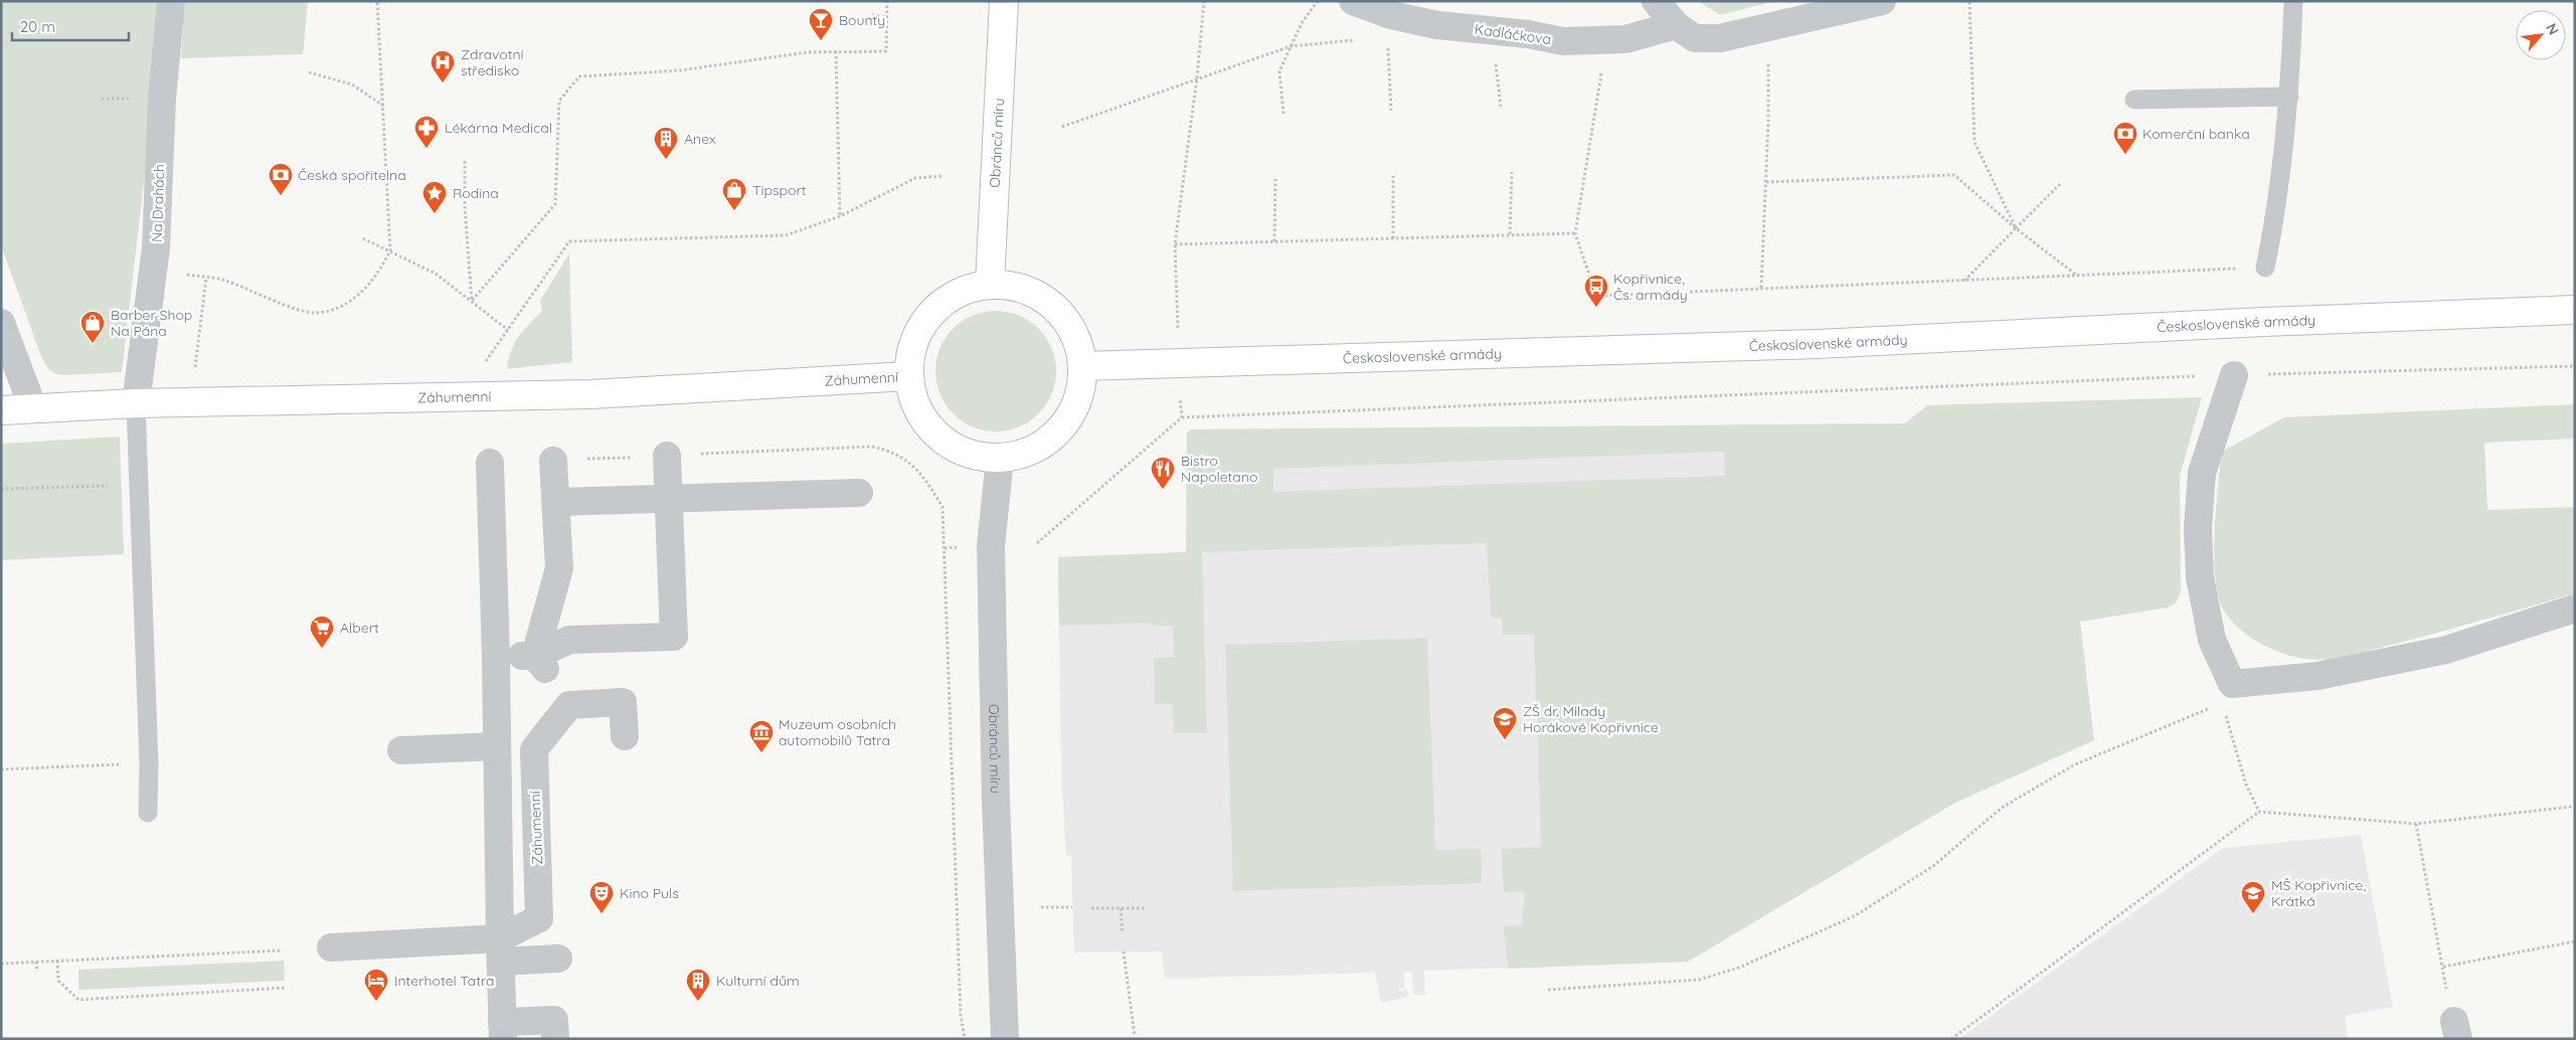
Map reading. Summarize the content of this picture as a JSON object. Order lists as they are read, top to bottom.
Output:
{
  "streets": {
    "main road": ["Obránců míru", "Československé armády", "Záhumenní"],
    "street": ["Kadláčkova", "Na Drahách"]
  },
  "crossings": [
    ["Obránců míru", "Československé armády"],
    ["Obránců míru", "Záhumenní"],
    ["Na Drahách", "Záhumenní"],
    ["Československé armády", "Záhumenní"]
  ],
  "places": {
    "bar": ["Bounty"],
    "hospital": ["Zdravotní středisko"],
    "pharmacy": ["Lékárna Medical"],
    "bank": ["Komerční banka", "Česká spořitelna"],
    "building": ["Anex", "Kulturní dům"],
    "shop": ["Tipsport", "Barber Shop Na Pána"],
    "place": ["Rodina"],
    "bus stop": ["Kopřivnice, Čs. armády"],
    "restaurant": ["Bistro Napoletano"],
    "supermarket": ["Albert"],
    "school or university": ["ZŠ dr. Milady Horákové Kopřivnice", "MŠ Kopřivnice, Krátká"],
    "museum": ["Muzeum osobních automobilů Tatra"],
    "theatre": ["Kino Puls"],
    "hotel": ["Interhotel Tatra"]
  },
  "scale_bar": "20 m",
  "north": "top right"
}
